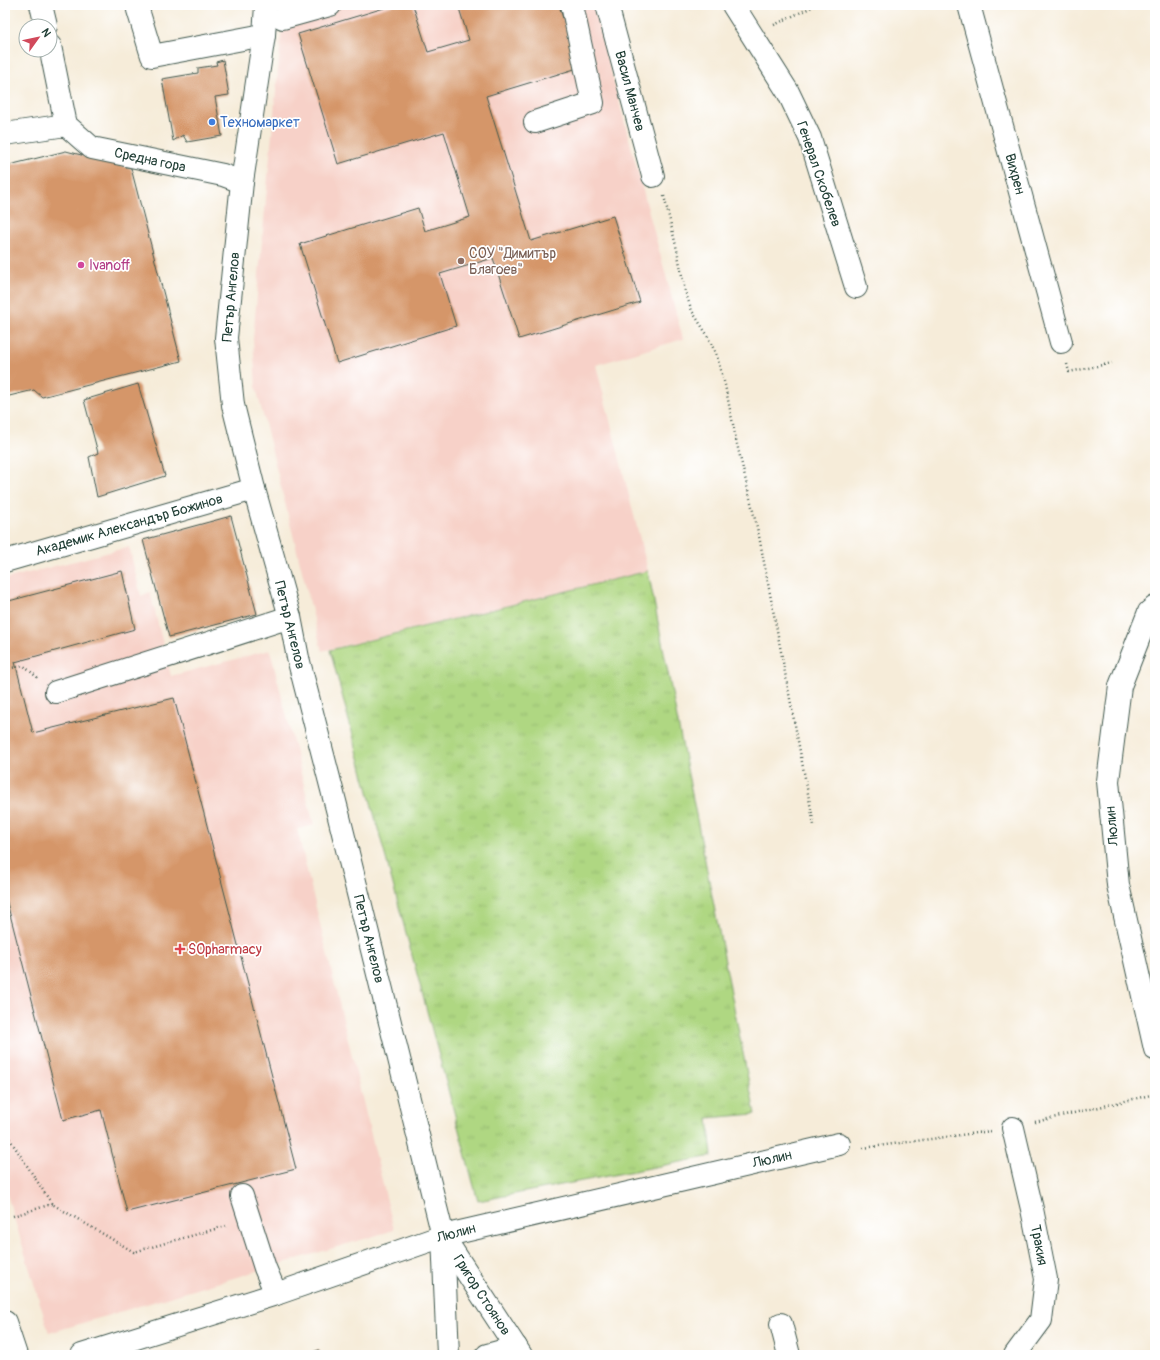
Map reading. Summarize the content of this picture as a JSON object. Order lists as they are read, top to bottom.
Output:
{
  "streets": {
    "street": [
      "Васил Манчев",
      "Средна гора",
      "Генерал Скобелев",
      "Вихрен",
      "Петър Ангелов",
      "Академик Александър Божинов",
      "Люлин",
      "Тракия",
      "Григор Стоянов"
    ]
  },
  "crossings": [
    ["Средна гора", "Петър Ангелов"],
    ["Петър Ангелов", "Академик Александър Божинов"],
    ["Петър Ангелов", "Люлин"],
    ["Петър Ангелов", "Григор Стоянов"],
    ["Люлин", "Григор Стоянов"]
  ],
  "places": {
    "other": ["Техномаркет", "СОУ \"Димитър Благоев\"", "Ivanoff"],
    "health": ["SOpharmacy"]
  },
  "north": "top right"
}
